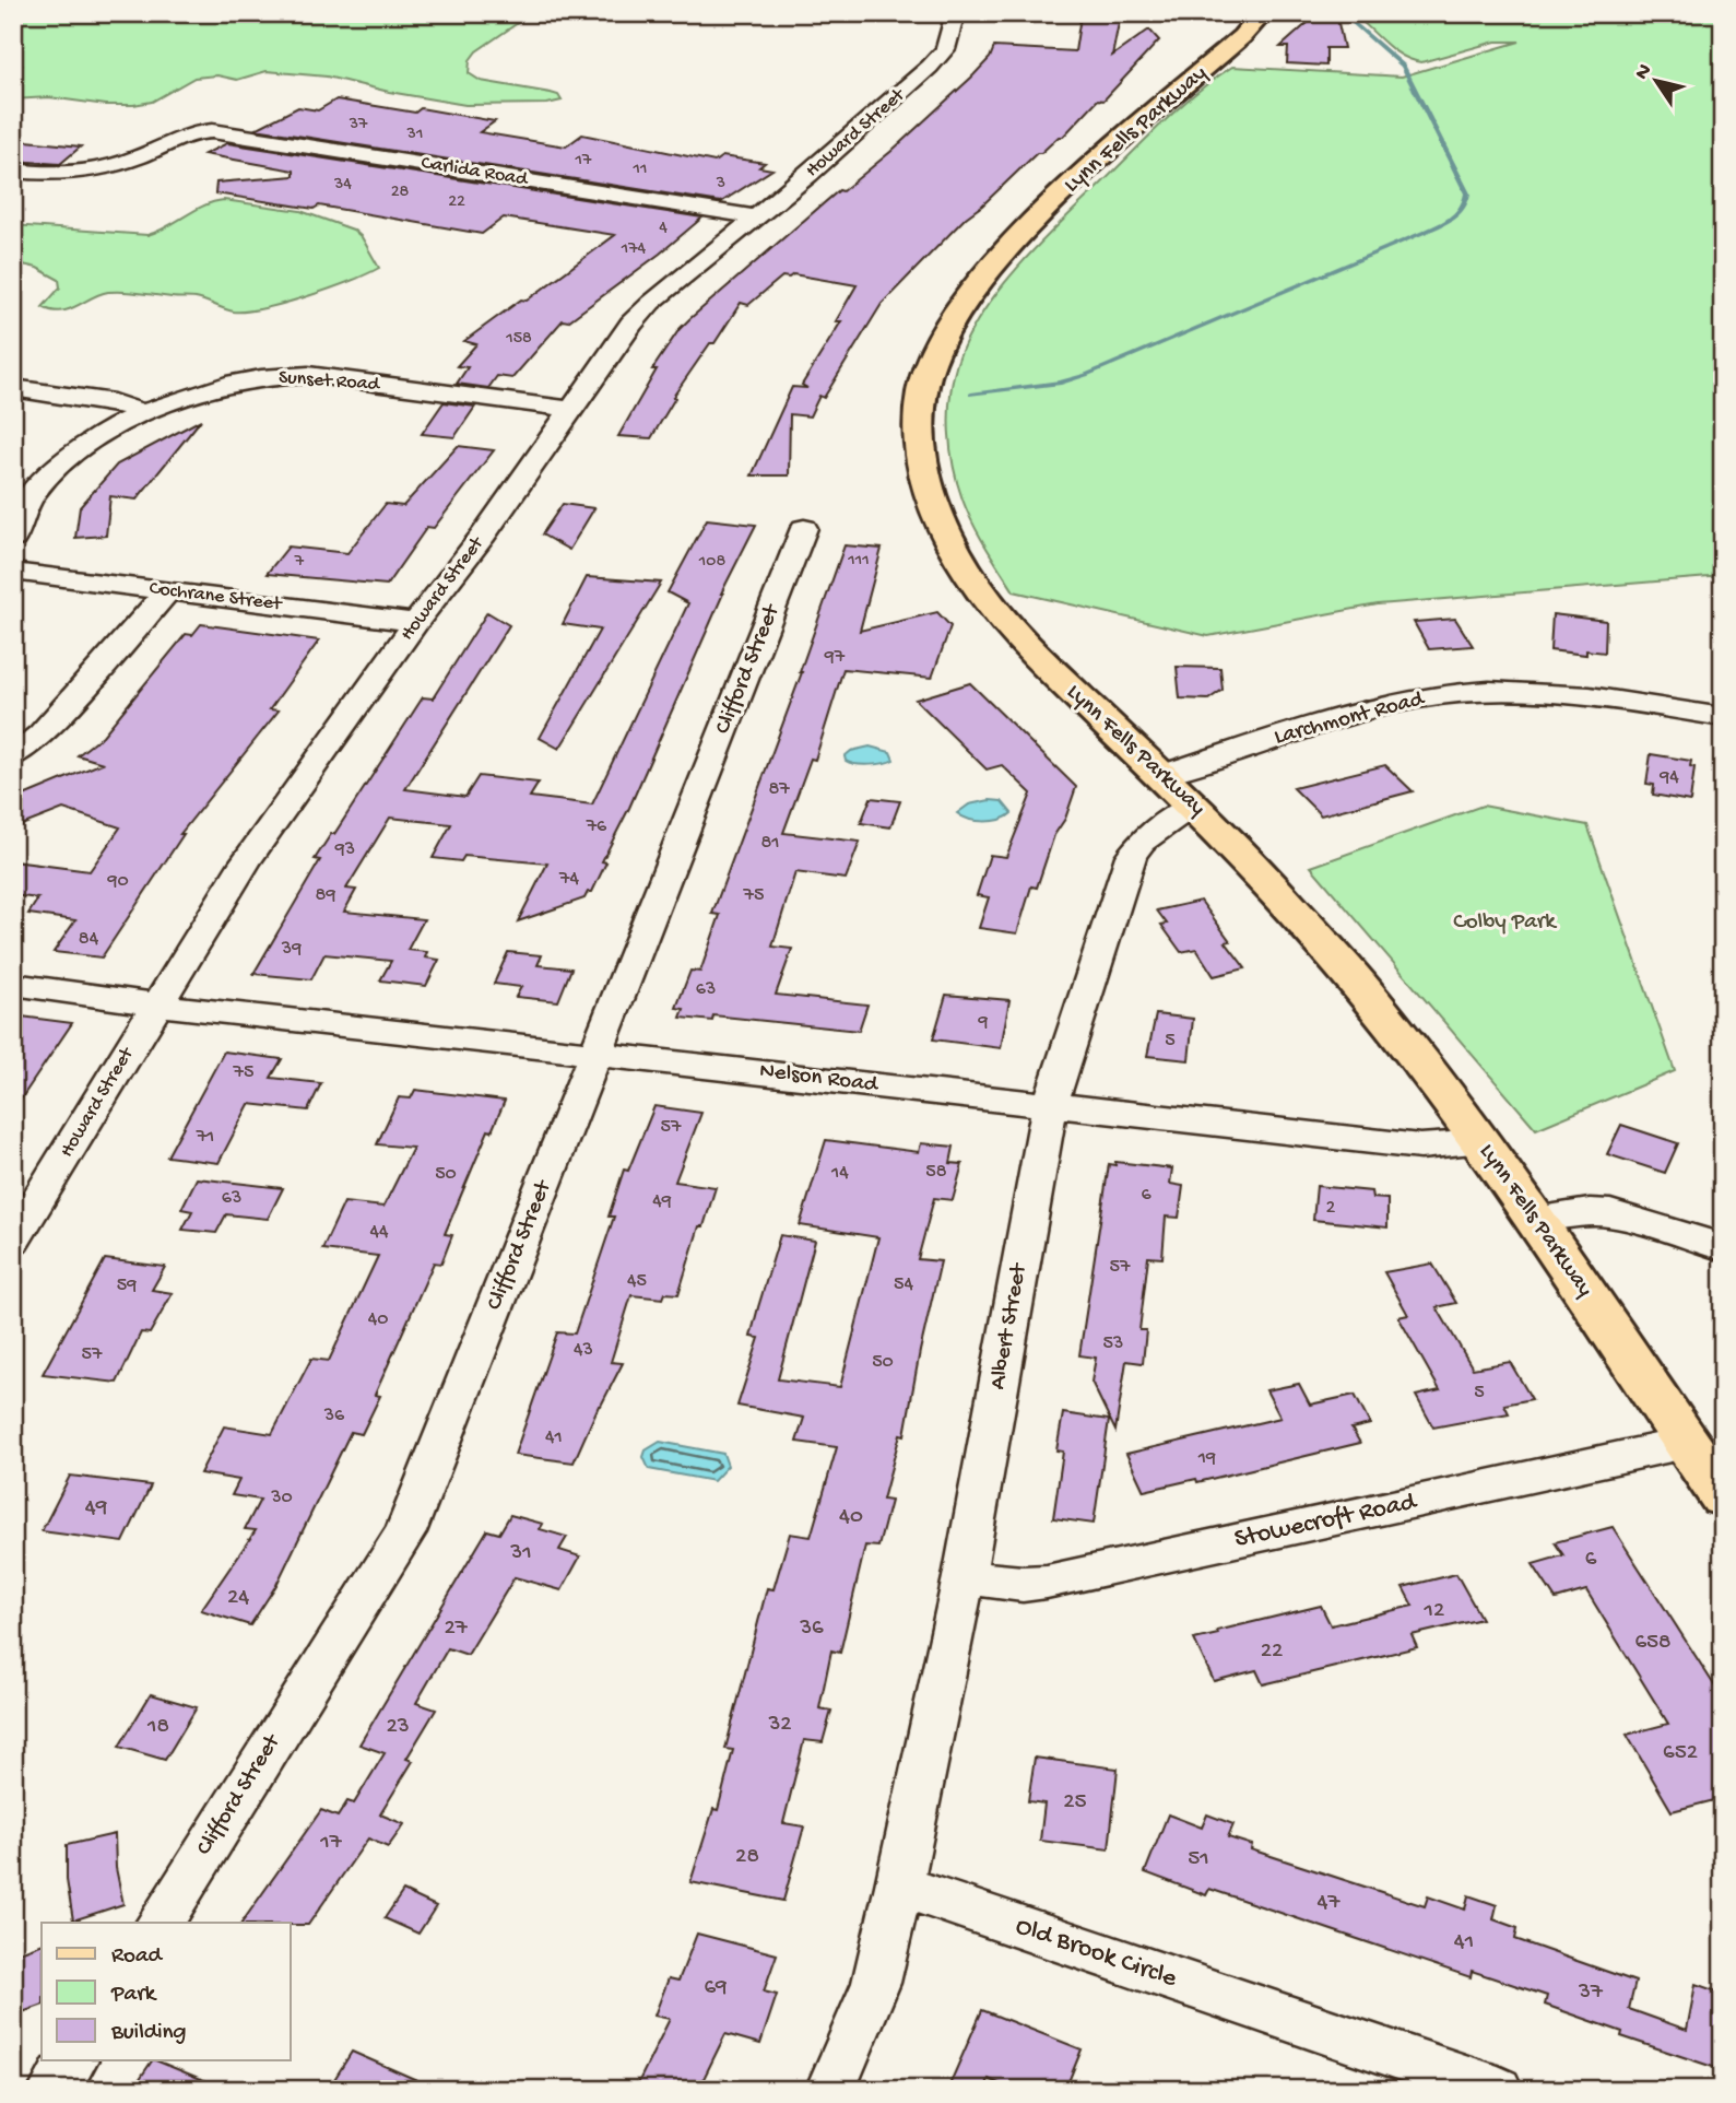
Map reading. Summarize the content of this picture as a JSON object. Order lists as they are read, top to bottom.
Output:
{
  "streets": {
    "main road": ["Lynn Fells Parkway"],
    "street": [
      "Howard Street",
      "Carlida Road",
      "Sunset Road",
      "Cochrane Street",
      "Clifford Street",
      "Larchmont Road",
      "Nelson Road",
      "Albert Street",
      "Stowecroft Road",
      "Old Brook Circle"
    ]
  },
  "crossings": [
    ["Lynn Fells Parkway", "Larchmont Road"],
    ["Lynn Fells Parkway", "Nelson Road"],
    ["Lynn Fells Parkway", "Albert Street"],
    ["Lynn Fells Parkway", "Stowecroft Road"],
    ["Howard Street", "Carlida Road"],
    ["Howard Street", "Sunset Road"],
    ["Howard Street", "Cochrane Street"],
    ["Howard Street", "Nelson Road"],
    ["Clifford Street", "Nelson Road"],
    ["Larchmont Road", "Albert Street"],
    ["Nelson Road", "Albert Street"],
    ["Albert Street", "Stowecroft Road"],
    ["Albert Street", "Old Brook Circle"]
  ],
  "parks": ["Colby Park"],
  "house_numbers": [
    "37",
    "31",
    "17",
    "11",
    "3",
    "34",
    "28",
    "22",
    "4",
    "174",
    "158",
    "111",
    "7",
    "108",
    "97",
    "94",
    "87",
    "76",
    "81",
    "93",
    "74",
    "90",
    "89",
    "75",
    "84",
    "39",
    "63",
    "9",
    "5",
    "75",
    "57",
    "71",
    "58",
    "14",
    "50",
    "6",
    "63",
    "49",
    "2",
    "44",
    "57",
    "45",
    "54",
    "59",
    "40",
    "53",
    "43",
    "57",
    "50",
    "5",
    "36",
    "41",
    "19",
    "30",
    "49",
    "40",
    "31",
    "6",
    "24",
    "12",
    "27",
    "36",
    "658",
    "22",
    "32",
    "18",
    "23",
    "652",
    "25",
    "17",
    "28",
    "51",
    "47",
    "41",
    "69",
    "37"
  ],
  "legend": ["Road", "Park", "Building"],
  "north": "top left"
}
